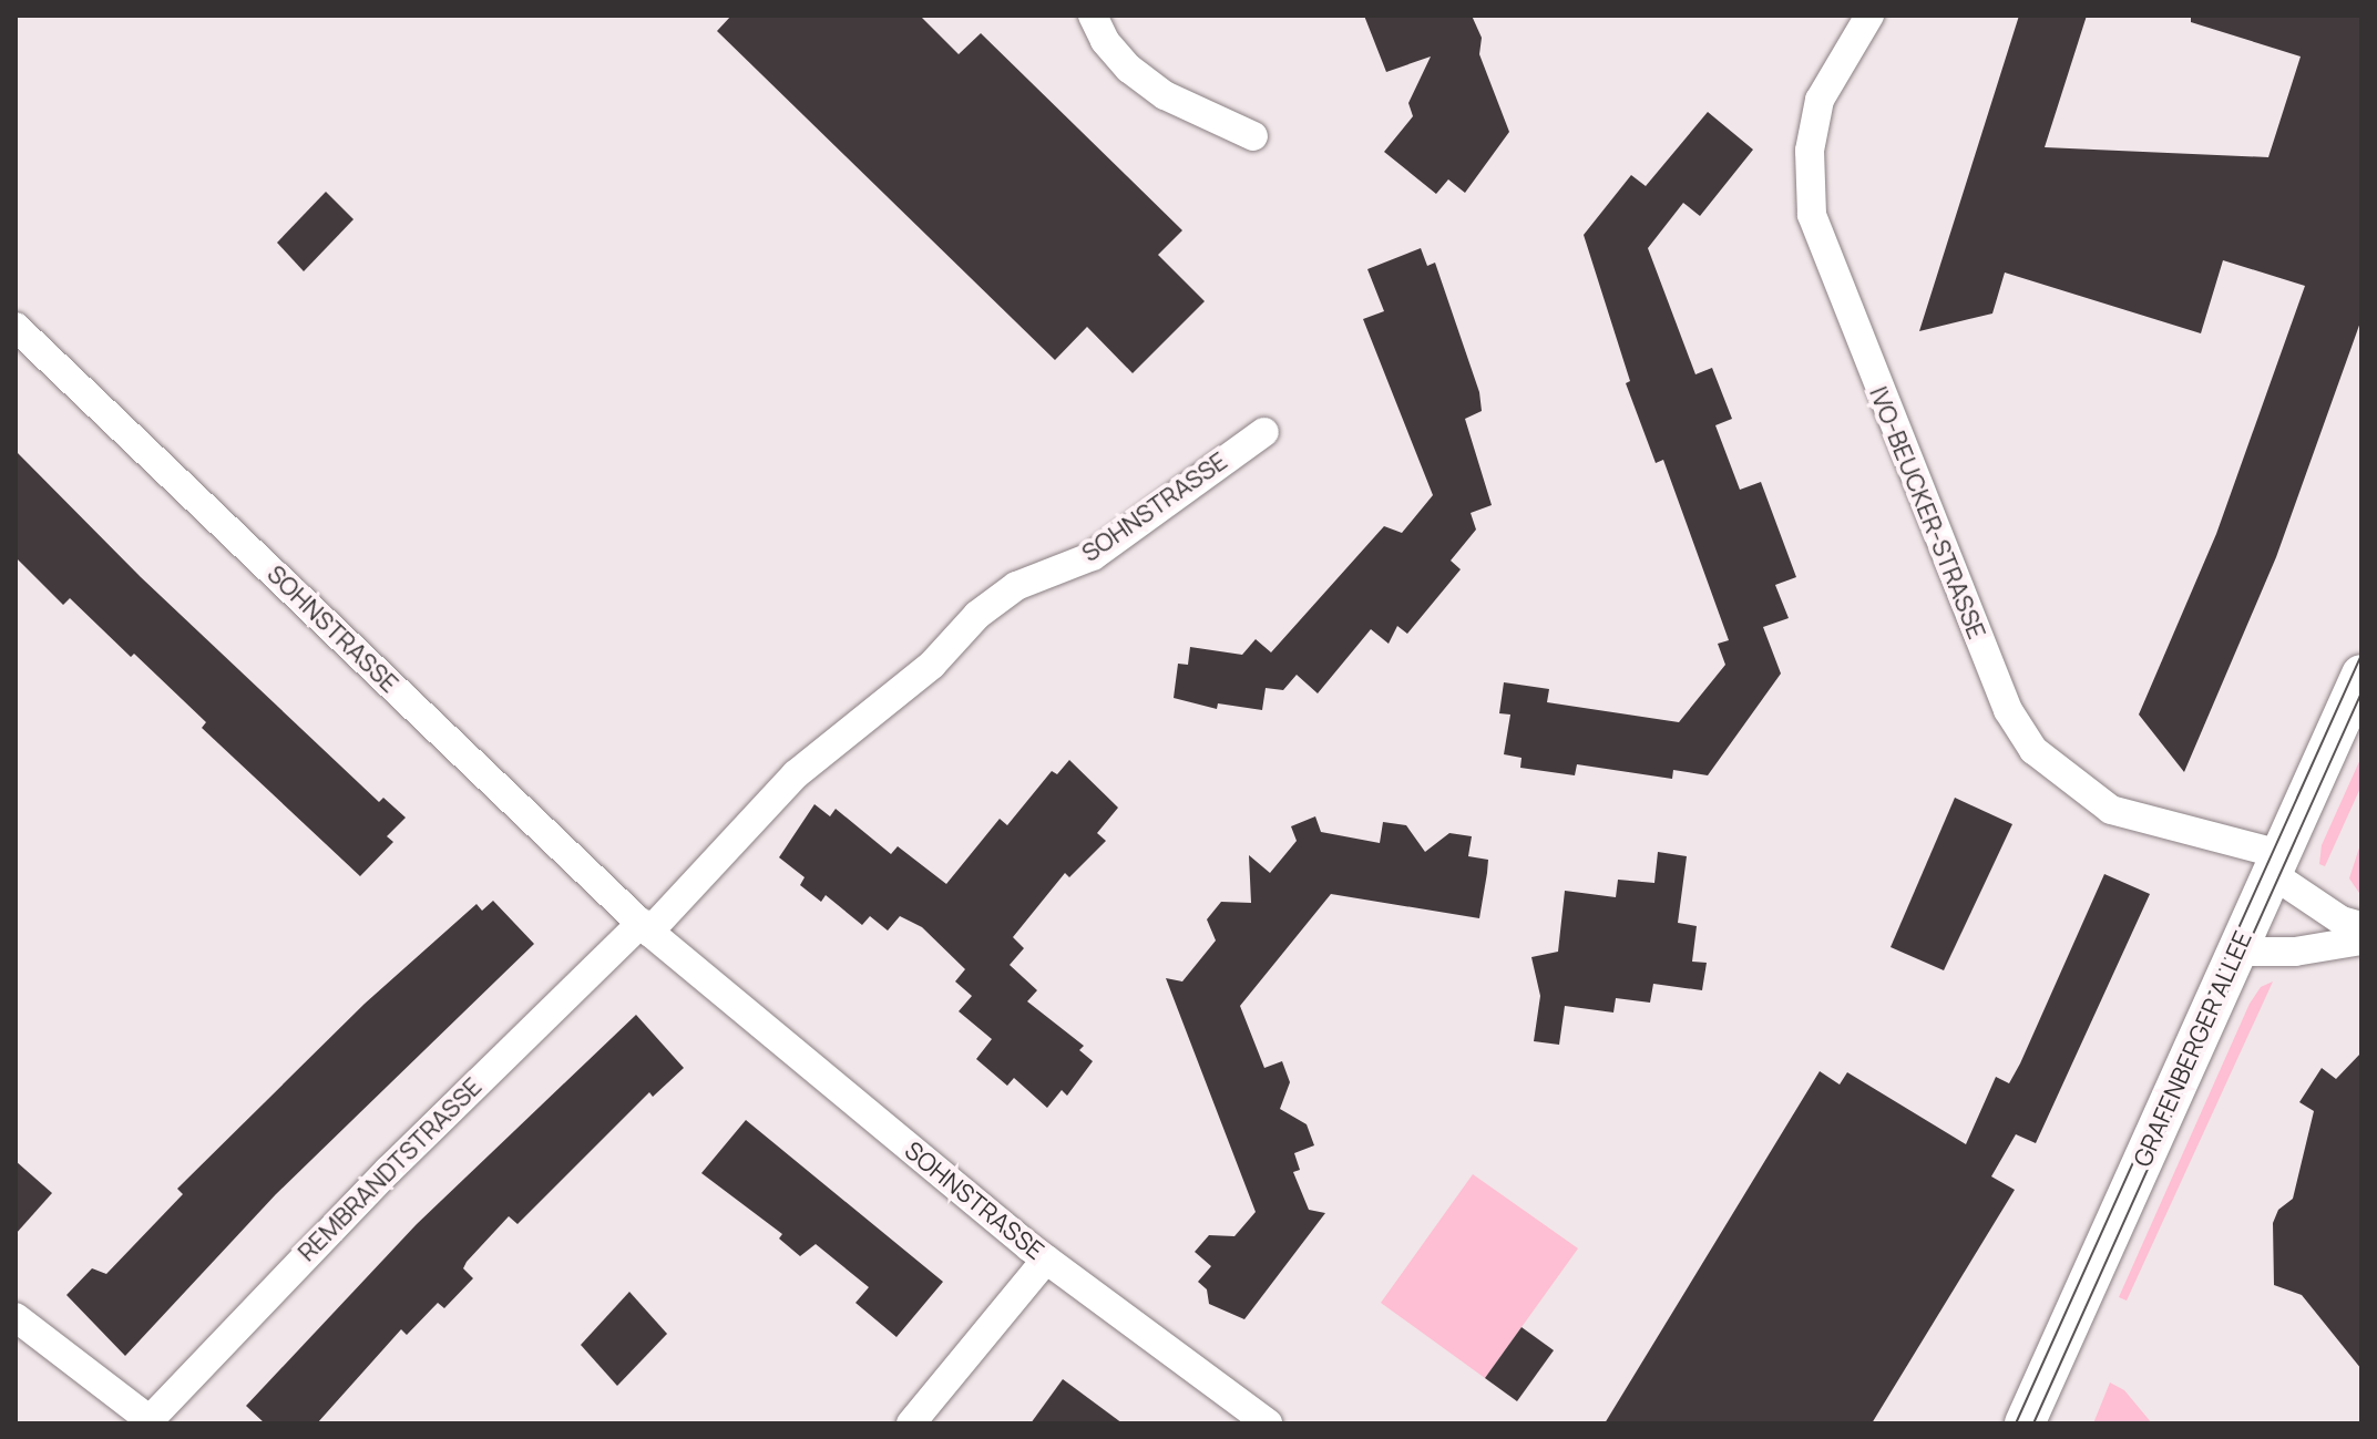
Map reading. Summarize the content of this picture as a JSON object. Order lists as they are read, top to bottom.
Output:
{
  "streets": {
    "main road": ["GRAFENBERGER ALLEE"],
    "street": ["SOHNSTRASSE", "IVO-BEUCKER-STRASSE", "REMBRANDTSTRASSE"]
  },
  "crossings": [
    ["SOHNSTRASSE", "REMBRANDTSTRASSE"],
    ["IVO-BEUCKER-STRASSE", "GRAFENBERGER ALLEE"]
  ]
}
